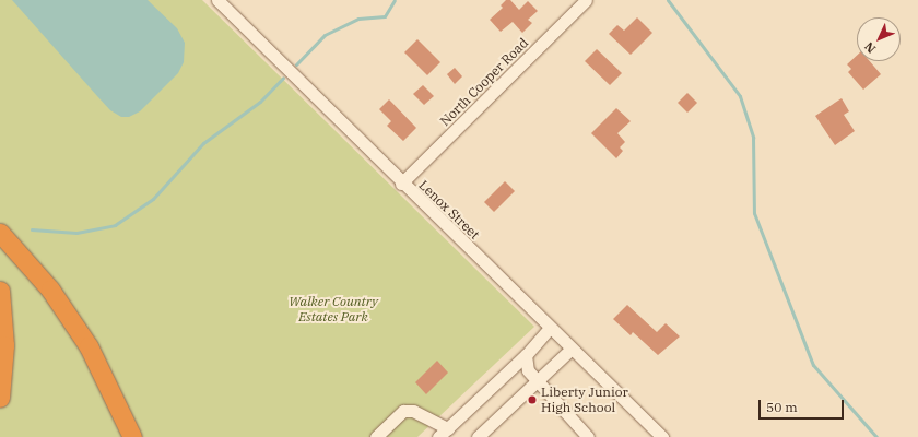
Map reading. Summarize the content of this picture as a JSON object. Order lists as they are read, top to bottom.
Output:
{
  "streets": {
    "street": ["North Cooper Road", "Lenox Street"]
  },
  "crossings": [
    ["North Cooper Road", "Lenox Street"]
  ],
  "parks": ["Walker Country Estates Park"],
  "places": ["Liberty Junior High School"],
  "scale_bar": "50 m",
  "north": "bottom left"
}
